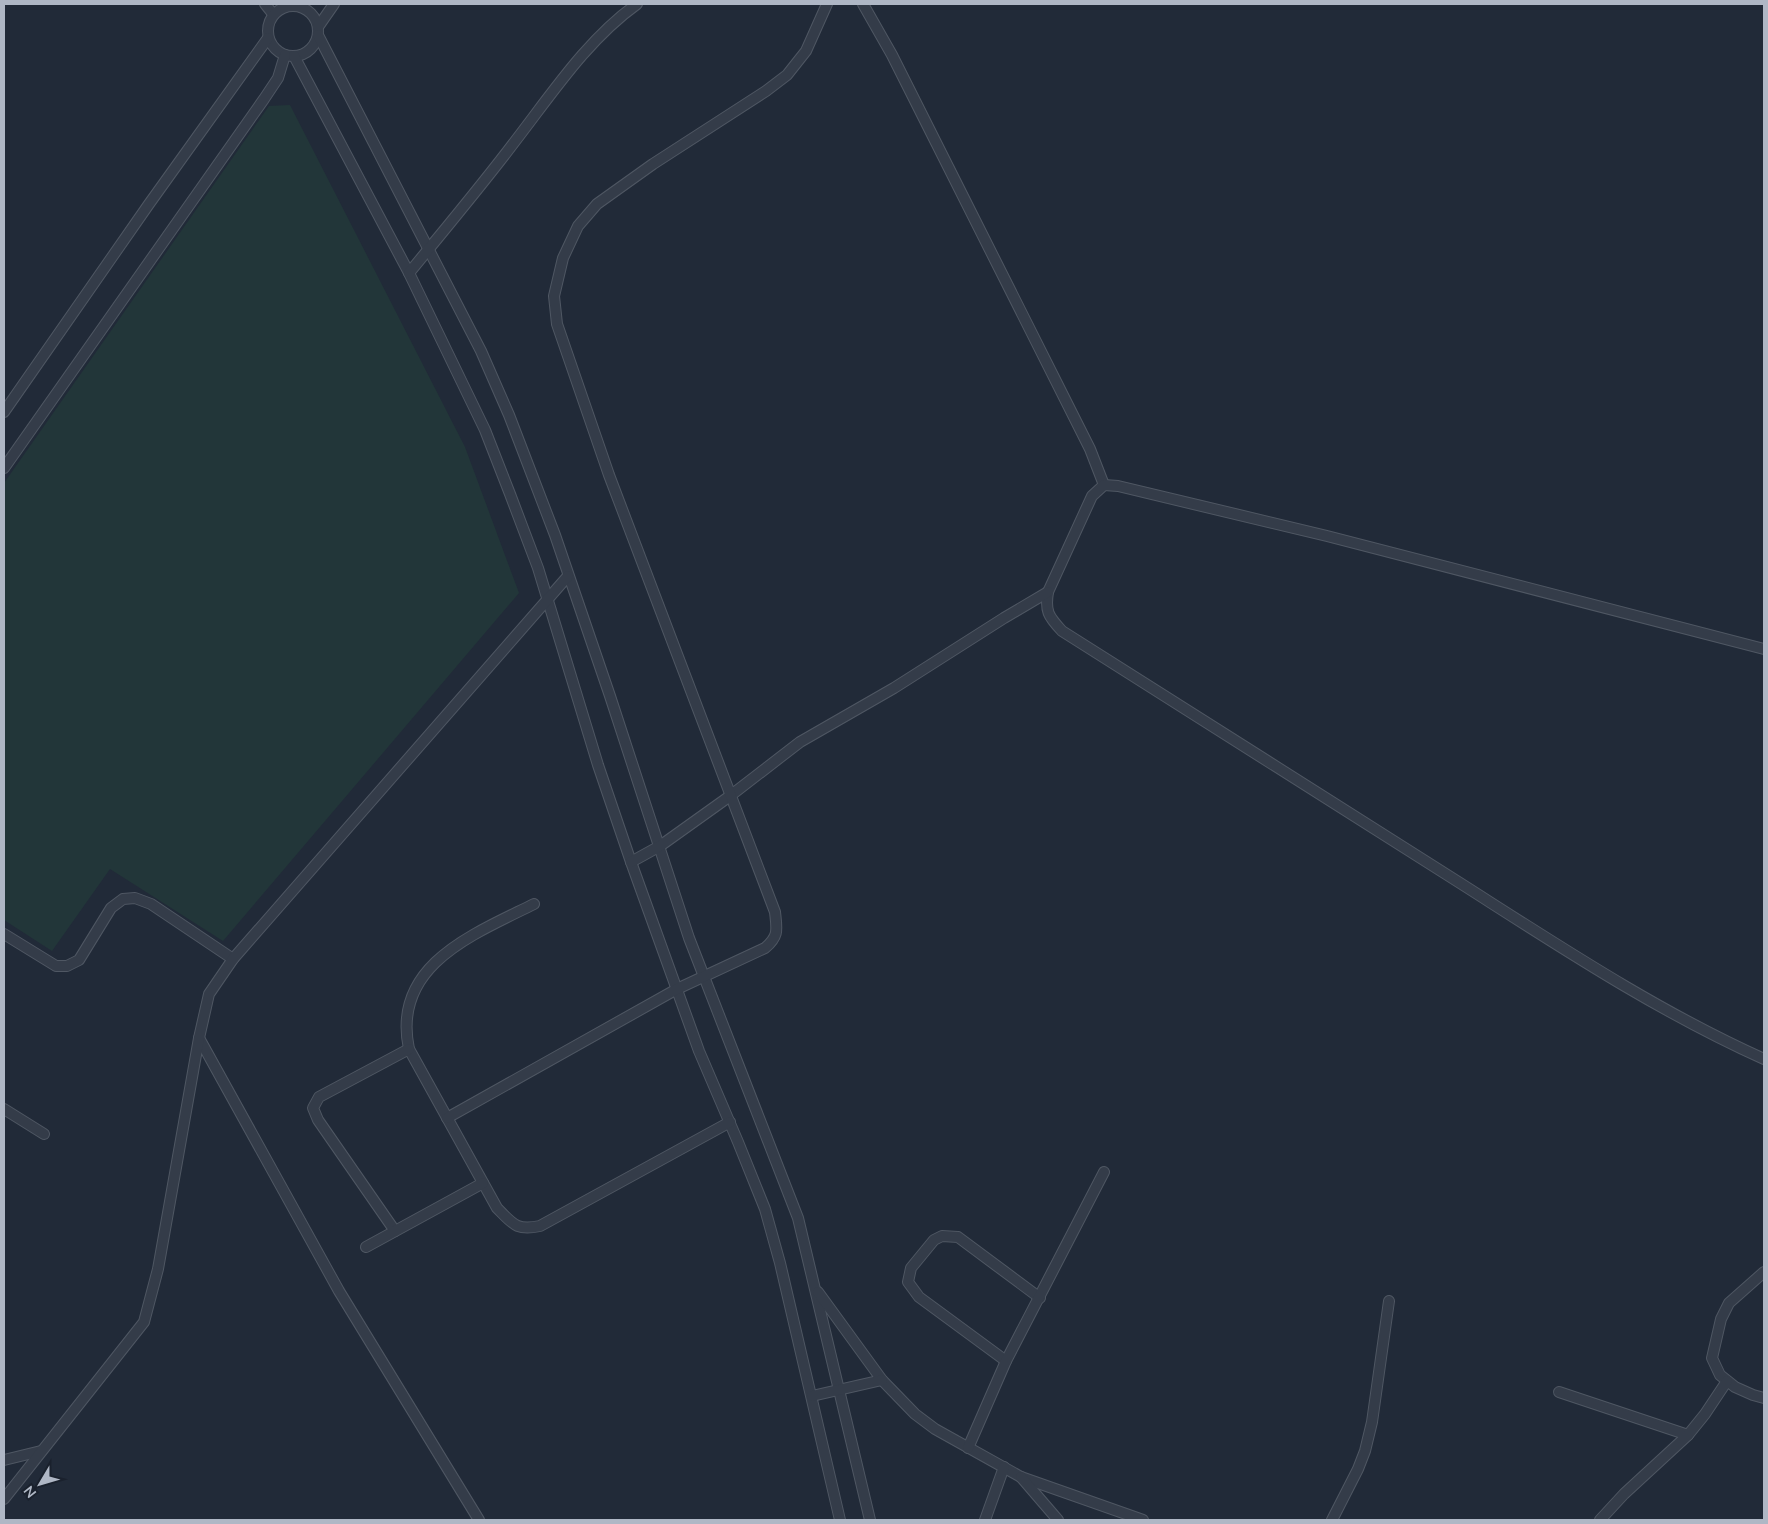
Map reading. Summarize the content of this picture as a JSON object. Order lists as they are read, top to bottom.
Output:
{
  "north": "bottom left"
}
